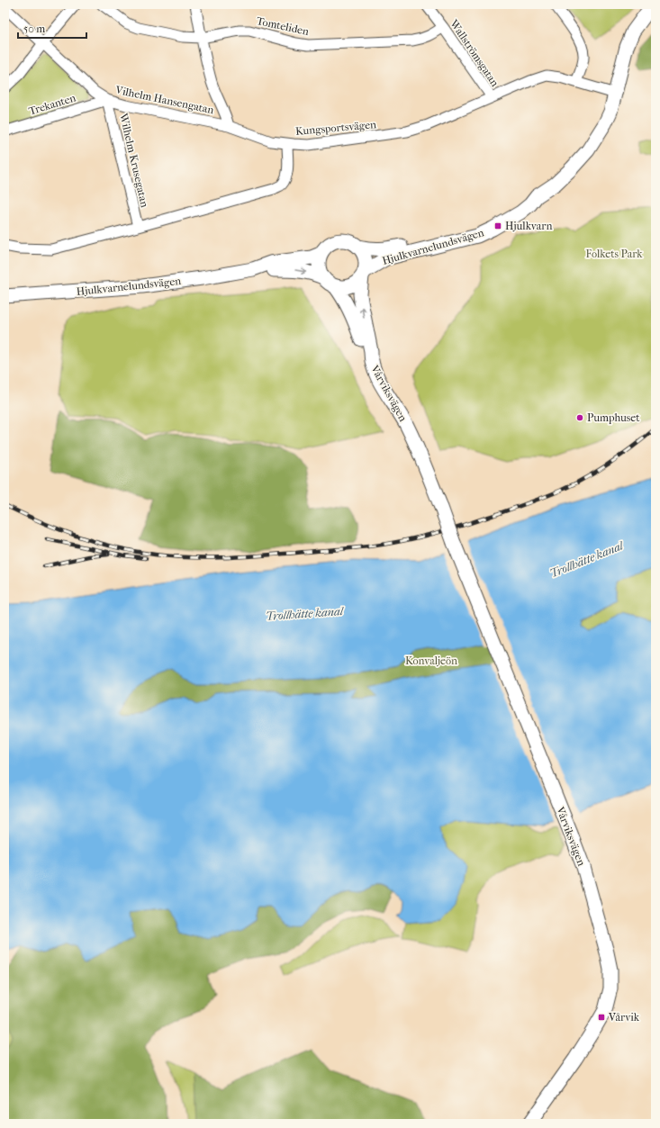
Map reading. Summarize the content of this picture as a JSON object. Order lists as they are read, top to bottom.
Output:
{
  "streets": {
    "street": [
      "Tomteliden",
      "Wallströmsgatan",
      "Vilhelm Hansengatan",
      "Trekanten",
      "Kungsportsvägen",
      "Wilhelm Krusegatan",
      "Hjulkvarnelundsvägen",
      "Vårviksvägen"
    ]
  },
  "crossings": [
    ["Tomteliden", "Wallströmsgatan"],
    ["Wallströmsgatan", "Kungsportsvägen"],
    ["Vilhelm Hansengatan", "Trekanten"],
    ["Vilhelm Hansengatan", "Kungsportsvägen"],
    ["Vilhelm Hansengatan", "Wilhelm Krusegatan"],
    ["Trekanten", "Wilhelm Krusegatan"],
    ["Kungsportsvägen", "Wilhelm Krusegatan"],
    ["Kungsportsvägen", "Hjulkvarnelundsvägen"],
    ["Hjulkvarnelundsvägen", "Vårviksvägen"]
  ],
  "water": ["Trollhätte kanal"],
  "parks": ["Folkets Park", "Konvaljeön"],
  "places": {
    "transit": ["Hjulkvarn", "Vårvik"],
    "other": ["Pumphuset"]
  },
  "scale_bar": "50 m"
}
